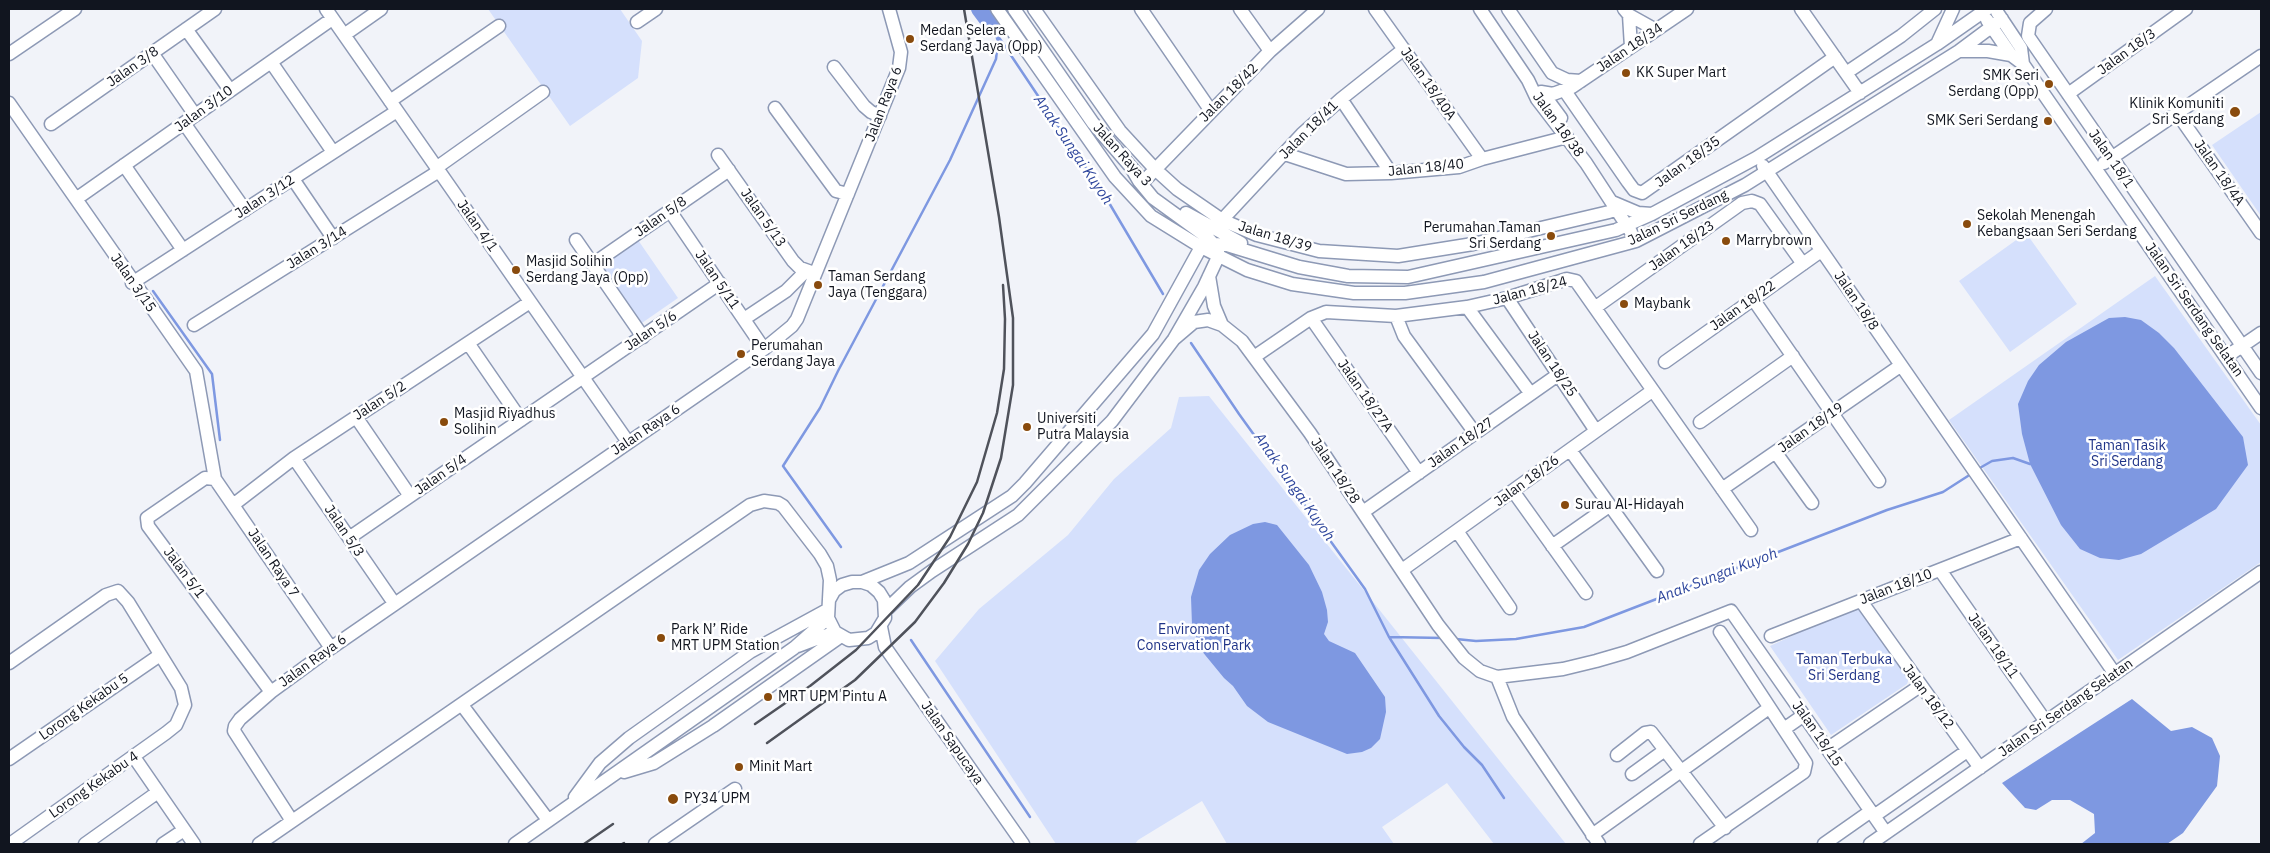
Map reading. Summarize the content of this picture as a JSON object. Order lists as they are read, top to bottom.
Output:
{
  "streets": {
    "street": [
      "Jalan 18/34",
      "Jalan 18/3",
      "Jalan 3/8",
      "Jalan 18/40A",
      "Jalan 18/42",
      "Jalan Raya 6",
      "Jalan 3/10",
      "Jalan 18/38",
      "Jalan 18/41",
      "Jalan Raya 3",
      "Jalan 18/1",
      "Jalan 18/35",
      "Jalan 18/40",
      "Jalan 18/4A",
      "Jalan 3/12",
      "Jalan 5/8",
      "Jalan 5/13",
      "Jalan Sri Serdang",
      "Jalan 4/1",
      "Jalan 18/39",
      "Jalan 18/23",
      "Jalan 3/14",
      "Jalan 5/11",
      "Jalan 3/15",
      "Jalan 18/24",
      "Jalan 18/8",
      "Jalan 18/22",
      "Jalan Sri Serdang Selatan",
      "Jalan 5/6",
      "Jalan 18/25",
      "Jalan 18/27A",
      "Jalan 5/2",
      "Jalan 18/19",
      "Jalan 18/27",
      "Jalan 18/28",
      "Jalan 5/4",
      "Jalan 18/26",
      "Jalan 5/3",
      "Jalan Raya 7",
      "Jalan 5/1",
      "Jalan 18/10",
      "Jalan 18/11",
      "Jalan 18/12",
      "Lorong Kekabu 5",
      "Jalan 18/15",
      "Jalan Sapucaya",
      "Lorong Kekabu 4"
    ]
  },
  "crossings": [
    ["Jalan 18/34", "Jalan 18/35"],
    ["Jalan 18/3", "Jalan 18/1"],
    ["Jalan 18/40A", "Jalan 18/41"],
    ["Jalan 18/40A", "Jalan 18/40"],
    ["Jalan 18/42", "Jalan Raya 3"],
    ["Jalan 18/42", "Jalan 18/39"],
    ["Jalan Raya 6", "Jalan 5/13"],
    ["Jalan Raya 6", "Jalan 4/1"],
    ["Jalan Raya 6", "Jalan 5/11"],
    ["Jalan Raya 6", "Jalan 5/3"],
    ["Jalan Raya 6", "Jalan Raya 7"],
    ["Jalan Raya 6", "Jalan 5/1"],
    ["Jalan 3/10", "Jalan 4/1"],
    ["Jalan 3/10", "Jalan 3/15"],
    ["Jalan 18/38", "Jalan 18/40"],
    ["Jalan 18/38", "Jalan Sri Serdang"],
    ["Jalan 18/38", "Jalan 18/39"],
    ["Jalan 18/41", "Jalan 18/40"],
    ["Jalan 18/41", "Jalan 18/39"],
    ["Jalan Raya 3", "Jalan Sri Serdang"],
    ["Jalan 3/12", "Jalan 4/1"],
    ["Jalan 3/12", "Jalan 3/15"],
    ["Jalan 5/8", "Jalan 5/13"],
    ["Jalan 5/8", "Jalan 5/11"],
    ["Jalan Sri Serdang", "Jalan 18/8"],
    ["Jalan Sri Serdang", "Jalan Sri Serdang Selatan"],
    ["Jalan 4/1", "Jalan 3/14"],
    ["Jalan 4/1", "Jalan 5/6"],
    ["Jalan 4/1", "Jalan 5/2"],
    ["Jalan 4/1", "Jalan 5/4"],
    ["Jalan 18/23", "Jalan 18/24"],
    ["Jalan 18/23", "Jalan 18/22"],
    ["Jalan 5/11", "Jalan 5/6"],
    ["Jalan 3/15", "Jalan Raya 7"],
    ["Jalan 3/15", "Jalan 5/1"],
    ["Jalan 18/24", "Jalan 18/25"],
    ["Jalan 18/24", "Jalan 18/27A"],
    ["Jalan 18/24", "Jalan 18/19"],
    ["Jalan 18/24", "Jalan 18/28"],
    ["Jalan 18/24", "Jalan 18/26"],
    ["Jalan 18/8", "Jalan 18/22"],
    ["Jalan 18/8", "Jalan Sri Serdang Selatan"],
    ["Jalan 18/8", "Jalan 18/19"],
    ["Jalan 18/8", "Jalan 18/10"],
    ["Jalan Sri Serdang Selatan", "Jalan 18/11"],
    ["Jalan Sri Serdang Selatan", "Jalan 18/12"],
    ["Jalan Sri Serdang Selatan", "Jalan 18/15"],
    ["Jalan 5/6", "Jalan 5/4"],
    ["Jalan 18/25", "Jalan 18/27"],
    ["Jalan 18/25", "Jalan 18/26"],
    ["Jalan 18/27A", "Jalan 18/27"],
    ["Jalan 5/2", "Jalan 5/3"],
    ["Jalan 5/2", "Jalan Raya 7"],
    ["Jalan 18/27", "Jalan 18/28"],
    ["Jalan 18/28", "Jalan 18/26"],
    ["Jalan 18/28", "Jalan 18/15"],
    ["Jalan 5/4", "Jalan 5/3"],
    ["Jalan Raya 7", "Jalan 5/1"],
    ["Jalan 18/10", "Jalan 18/11"],
    ["Jalan 18/10", "Jalan 18/12"],
    ["Lorong Kekabu 5", "Lorong Kekabu 4"]
  ],
  "water": ["Anak Sungai Kuyoh"],
  "parks": ["Taman Tasik Sri Serdang", "Enviroment Conservation Park", "Taman Terbuka Sri Serdang"],
  "places": [
    "Medan Selera Serdang Jaya (Opp)",
    "KK Super Mart",
    "SMK Seri Serdang (Opp)",
    "Klinik Komuniti Sri Serdang",
    "SMK Seri Serdang",
    "Sekolah Menengah Kebangsaan Seri Serdang",
    "Perumahan Taman Sri Serdang",
    "Marrybrown",
    "Masjid Solihin Serdang Jaya (Opp)",
    "Taman Serdang Jaya (Tenggara)",
    "Maybank",
    "Perumahan Serdang Jaya",
    "Masjid Riyadhus Solihin",
    "Universiti Putra Malaysia",
    "Surau Al-Hidayah",
    "Park N’ Ride MRT UPM Station",
    "MRT UPM Pintu A",
    "Minit Mart",
    "PY34 UPM"
  ]
}
